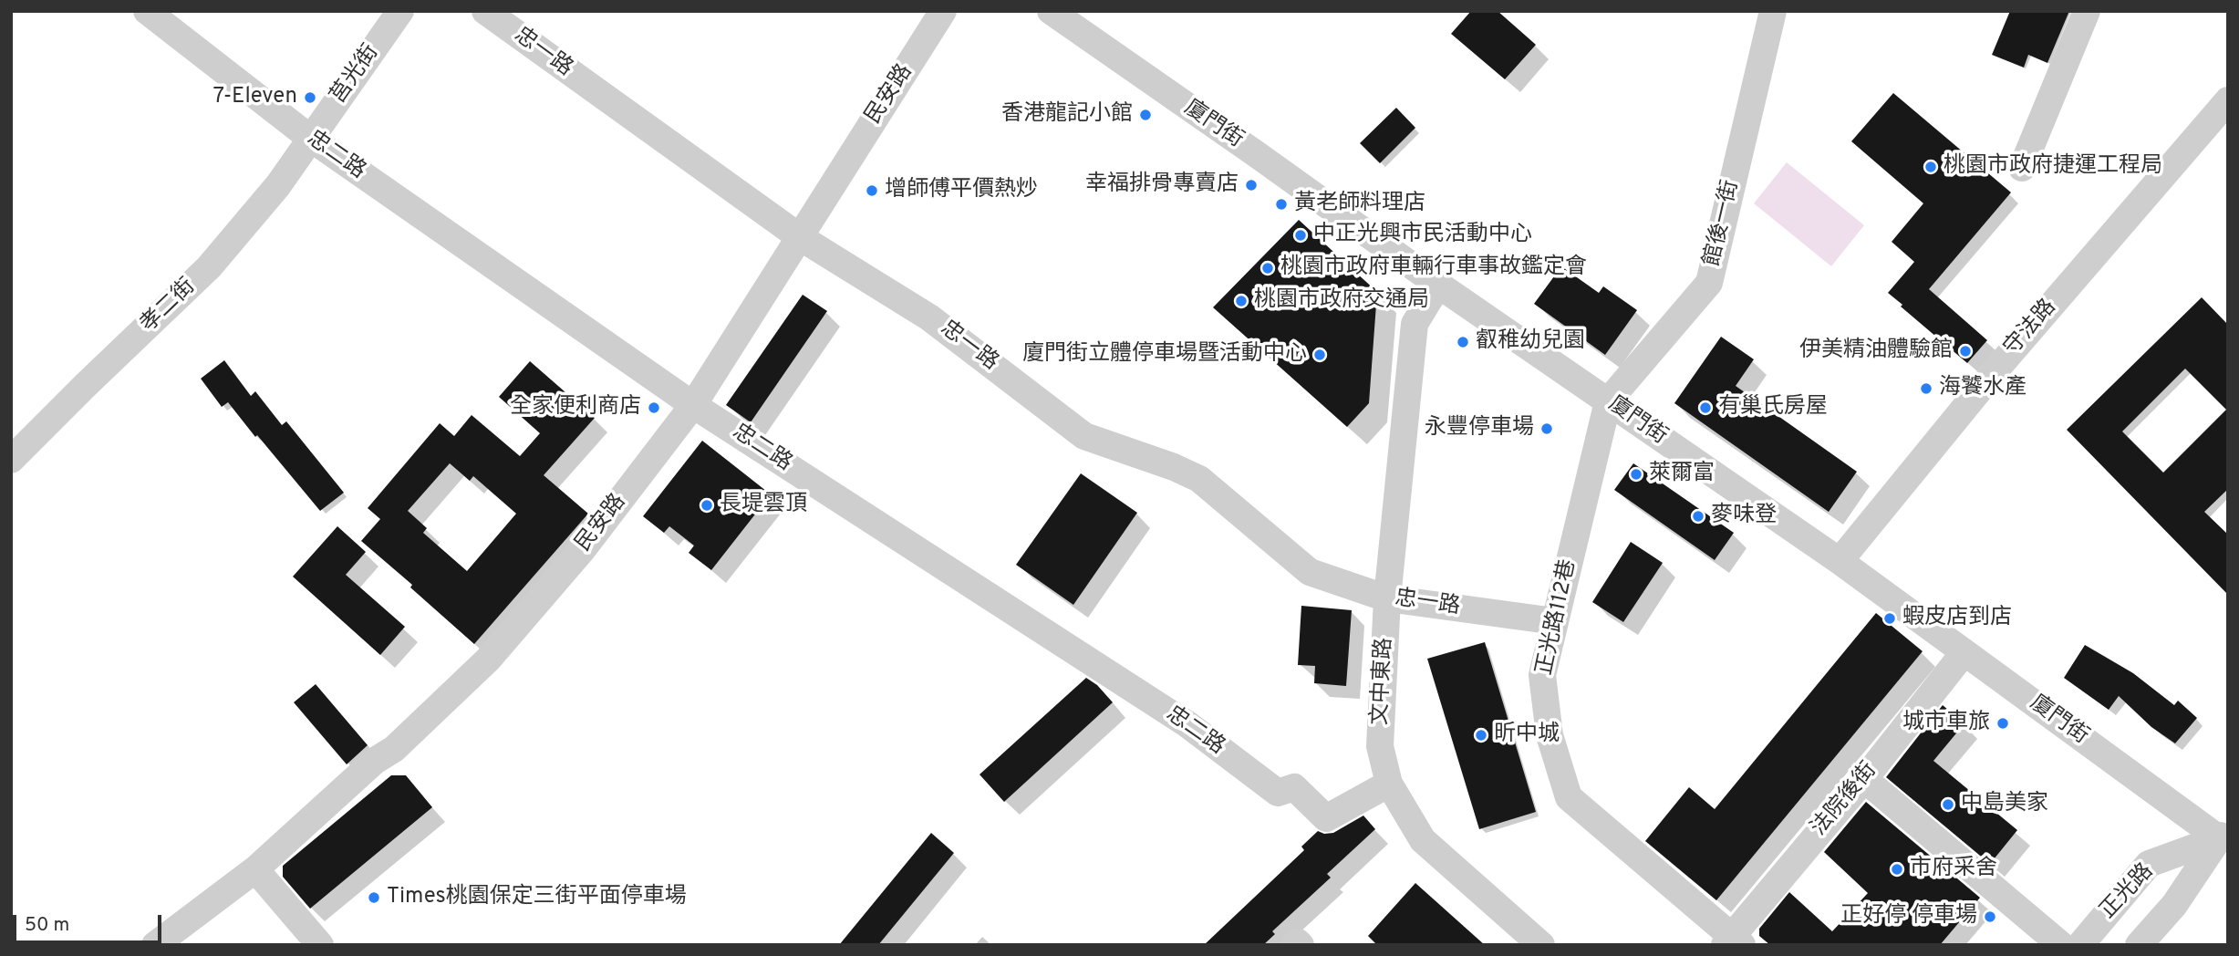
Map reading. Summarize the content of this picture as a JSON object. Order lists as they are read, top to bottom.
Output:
{
  "streets": {
    "street": [
      "忠一路",
      "莒光街",
      "民安路",
      "廈門街",
      "忠二路",
      "館後一街",
      "孝二街",
      "守法路",
      "正光路112巷",
      "文中東路",
      "法院後街",
      "正光路"
    ]
  },
  "crossings": [
    ["忠一路", "民安路"],
    ["忠一路", "正光路112巷"],
    ["忠一路", "文中東路"],
    ["莒光街", "忠二路"],
    ["莒光街", "孝二街"],
    ["民安路", "忠二路"],
    ["廈門街", "館後一街"],
    ["廈門街", "守法路"],
    ["廈門街", "正光路112巷"],
    ["廈門街", "文中東路"],
    ["廈門街", "法院後街"],
    ["廈門街", "正光路"],
    ["忠二路", "孝二街"],
    ["忠二路", "文中東路"],
    ["館後一街", "正光路112巷"],
    ["正光路112巷", "法院後街"]
  ],
  "places": [
    "7-Eleven",
    "香港龍記小館",
    "桃園市政府捷運工程局",
    "幸福排骨專賣店",
    "增師傅平價熱炒",
    "黃老師料理店",
    "中正光興市民活動中心",
    "桃園市政府車輛行車事故鑑定會",
    "桃園市政府交通局",
    "叡稚幼兒園",
    "伊美精油體驗館",
    "廈門街立體停車場暨活動中心",
    "海饕水產",
    "全家便利商店",
    "有巢氏房屋",
    "永豐停車場",
    "萊爾富",
    "長堤雲頂",
    "麥味登",
    "蝦皮店到店",
    "城市車旅",
    "昕中城",
    "中島美家",
    "市府采舍",
    "Times桃園保定三街平面停車場",
    "正好停 停車場"
  ],
  "scale_bar": "50 m"
}
